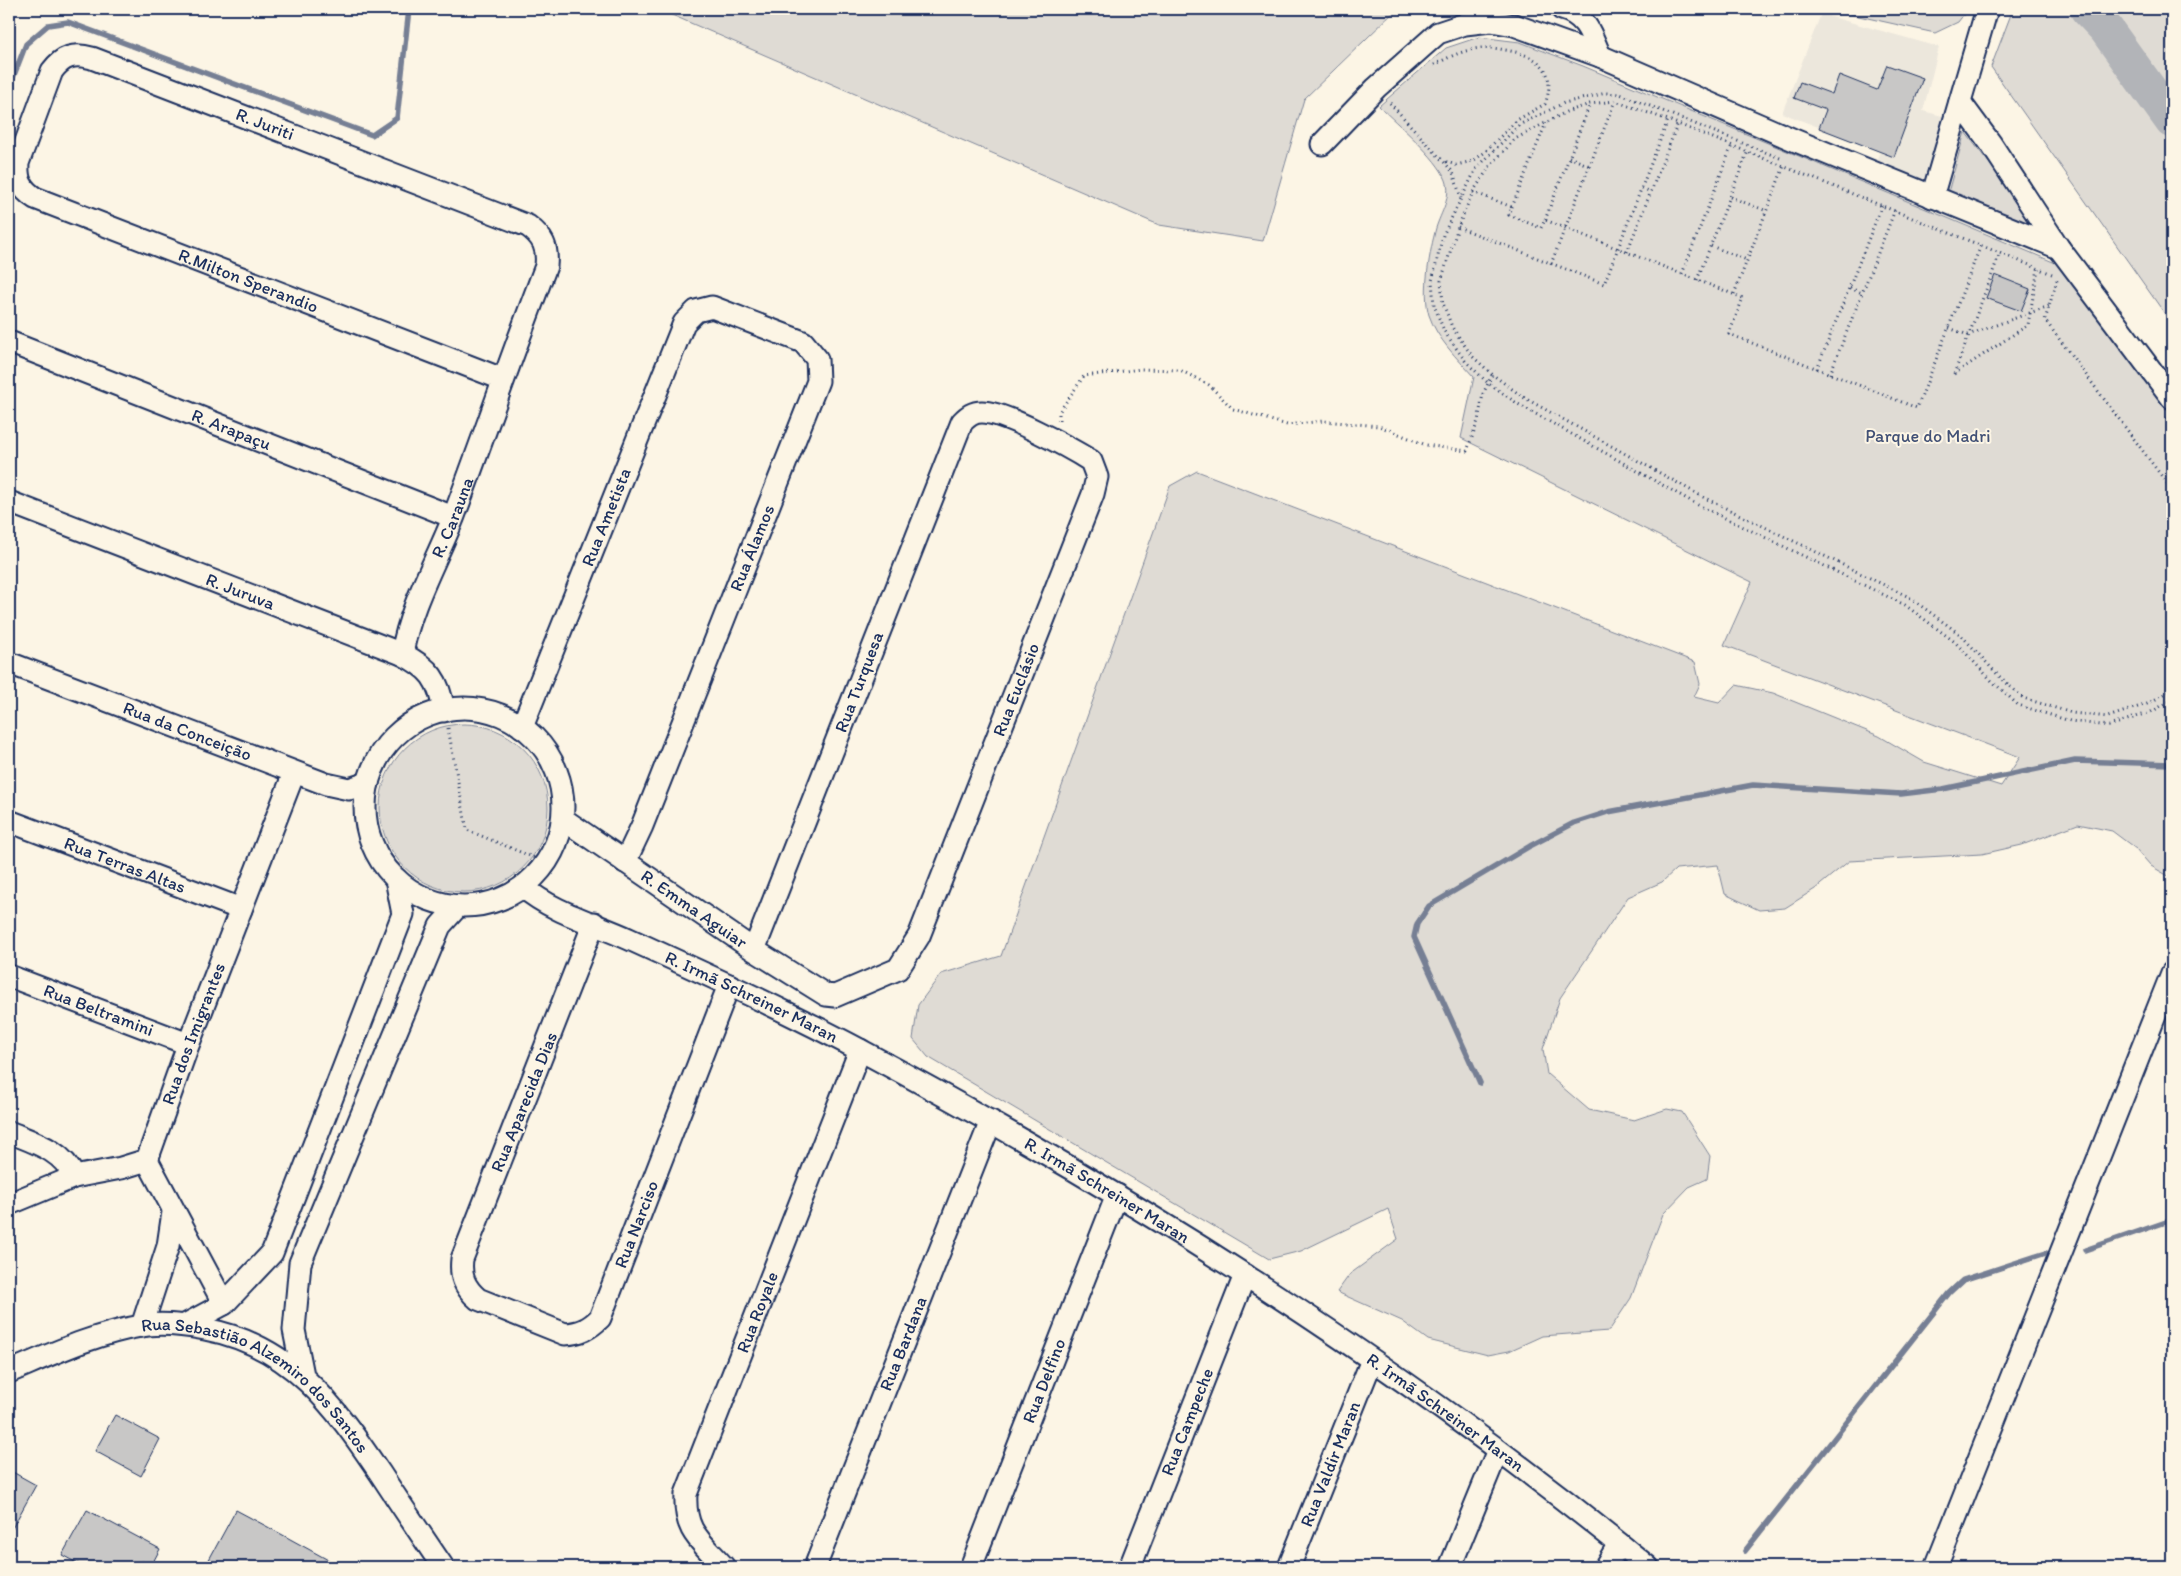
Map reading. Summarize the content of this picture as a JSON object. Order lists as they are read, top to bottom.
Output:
{
  "streets": {
    "street": [
      "R. Juriti",
      "R.Milton Sperandio",
      "R. Arapaçu",
      "R. Carauna",
      "Rua Ametista",
      "Rua Álamos",
      "R. Juruva",
      "Rua Turquesa",
      "Rua Euclásio",
      "Rua da Conceição",
      "Rua Terras Altas",
      "R. Emma Aguiar",
      "R. Irmã Schreiner Maran",
      "Rua Beltramini",
      "Rua dos Imigrantes",
      "Rua Aparecida Dias",
      "Rua Narciso",
      "Rua Royale",
      "Rua Bardana",
      "Rua Delfino",
      "Rua Sebastião Alzemiro dos Santos",
      "Rua Campeche",
      "Rua Valdir Maran"
    ]
  },
  "crossings": [
    ["R. Juriti", "R.Milton Sperandio"],
    ["R. Juriti", "R. Carauna"],
    ["R.Milton Sperandio", "R. Carauna"],
    ["R. Arapaçu", "R. Carauna"],
    ["R. Carauna", "R. Juruva"],
    ["Rua Ametista", "Rua Álamos"],
    ["Rua Álamos", "R. Emma Aguiar"],
    ["Rua Turquesa", "Rua Euclásio"],
    ["Rua Turquesa", "R. Emma Aguiar"],
    ["Rua Euclásio", "R. Emma Aguiar"],
    ["Rua da Conceição", "Rua dos Imigrantes"],
    ["Rua Terras Altas", "Rua dos Imigrantes"],
    ["R. Irmã Schreiner Maran", "Rua Aparecida Dias"],
    ["R. Irmã Schreiner Maran", "Rua Narciso"],
    ["R. Irmã Schreiner Maran", "Rua Royale"],
    ["R. Irmã Schreiner Maran", "Rua Bardana"],
    ["R. Irmã Schreiner Maran", "Rua Delfino"],
    ["R. Irmã Schreiner Maran", "Rua Campeche"],
    ["R. Irmã Schreiner Maran", "Rua Valdir Maran"],
    ["Rua Beltramini", "Rua dos Imigrantes"],
    ["Rua Aparecida Dias", "Rua Narciso"]
  ],
  "parks": ["Parque do Madri"]
}
